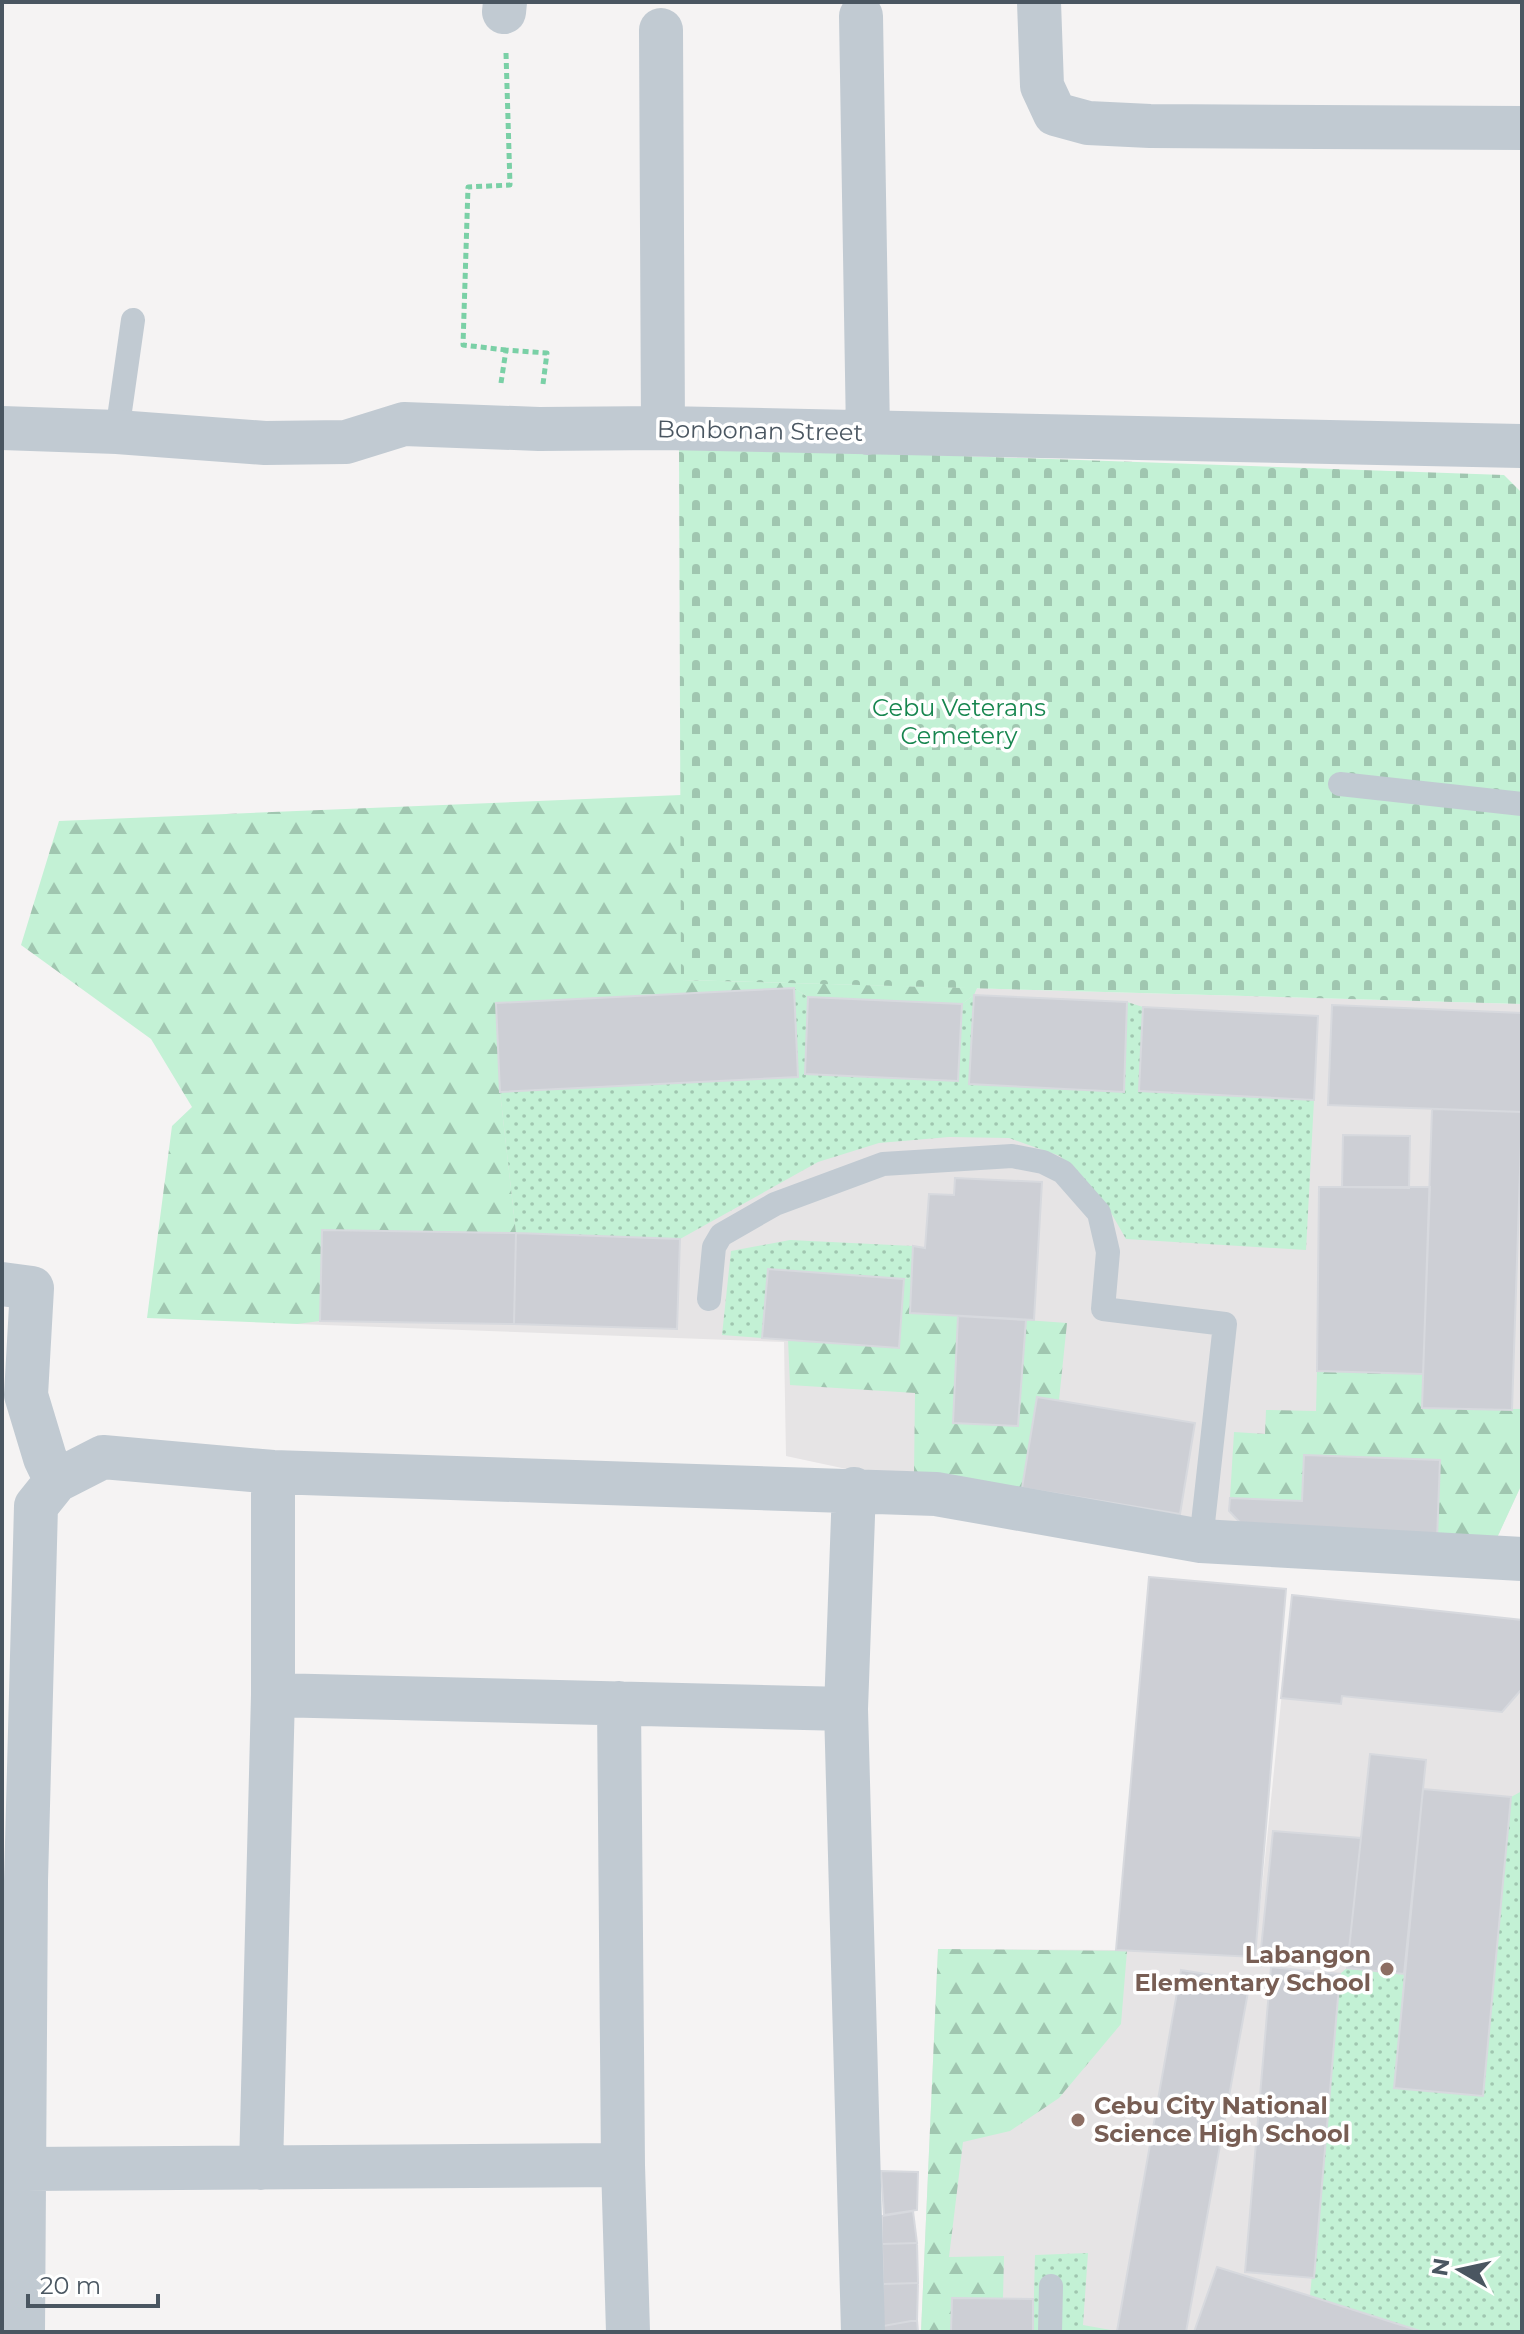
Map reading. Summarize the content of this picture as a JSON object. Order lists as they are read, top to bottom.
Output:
{
  "streets": {
    "street": ["Bonbonan Street"]
  },
  "parks": ["Cebu Veterans Cemetery"],
  "places": ["Labangon Elementary School", "Cebu City National Science High School"],
  "scale_bar": "20 m",
  "north": "left"
}
